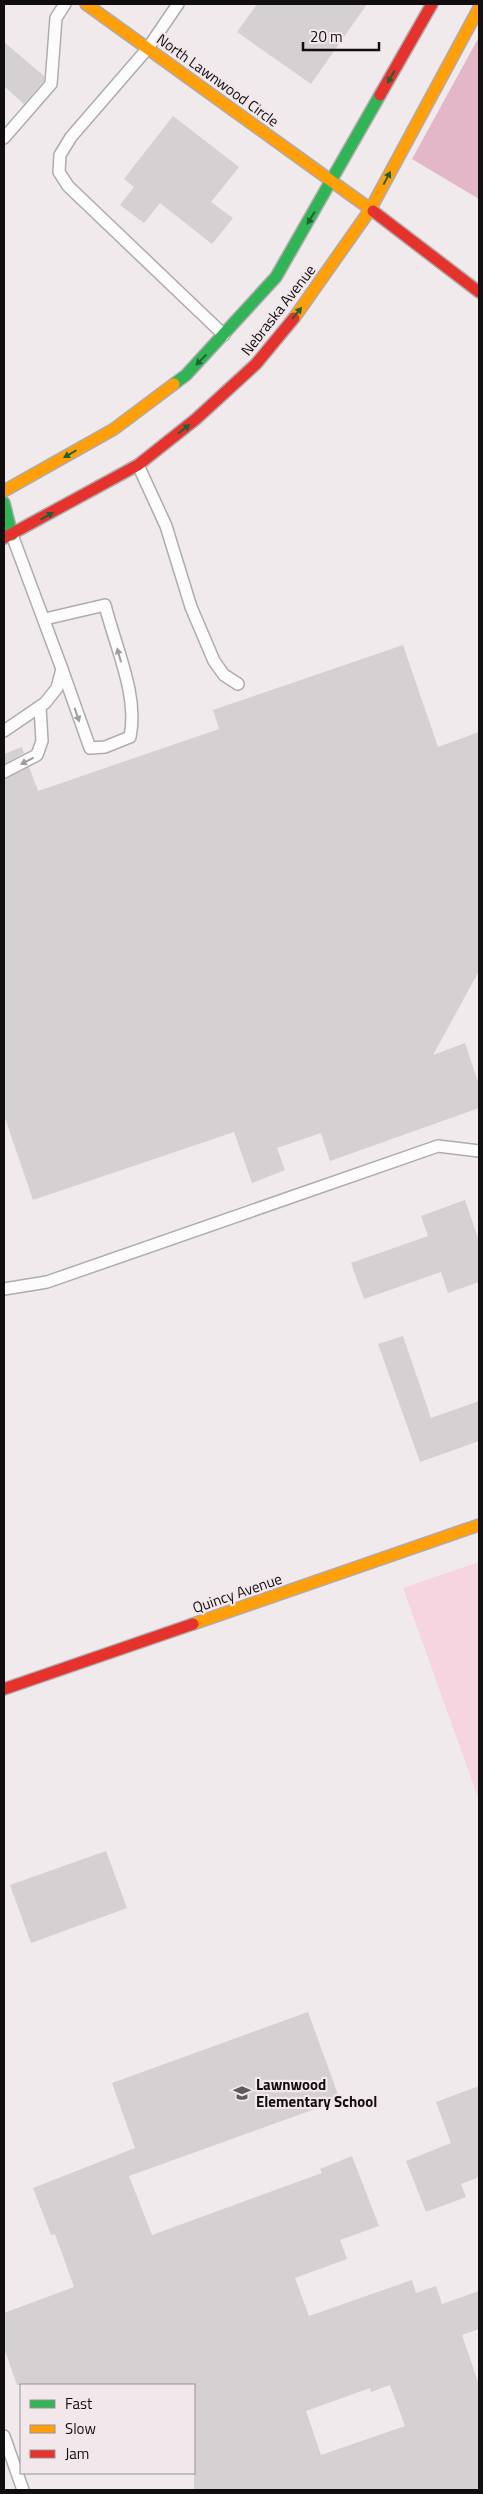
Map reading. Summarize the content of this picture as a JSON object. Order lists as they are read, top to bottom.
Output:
{
  "streets": {
    "street": ["North Lawnwood Circle", "Nebraska Avenue", "Quincy Avenue"]
  },
  "crossings": [
    ["North Lawnwood Circle", "Nebraska Avenue"]
  ],
  "places": {
    "school or university": ["Lawnwood Elementary School"]
  },
  "legend": ["Fast", "Slow", "Jam"],
  "scale_bar": "20 m"
}
